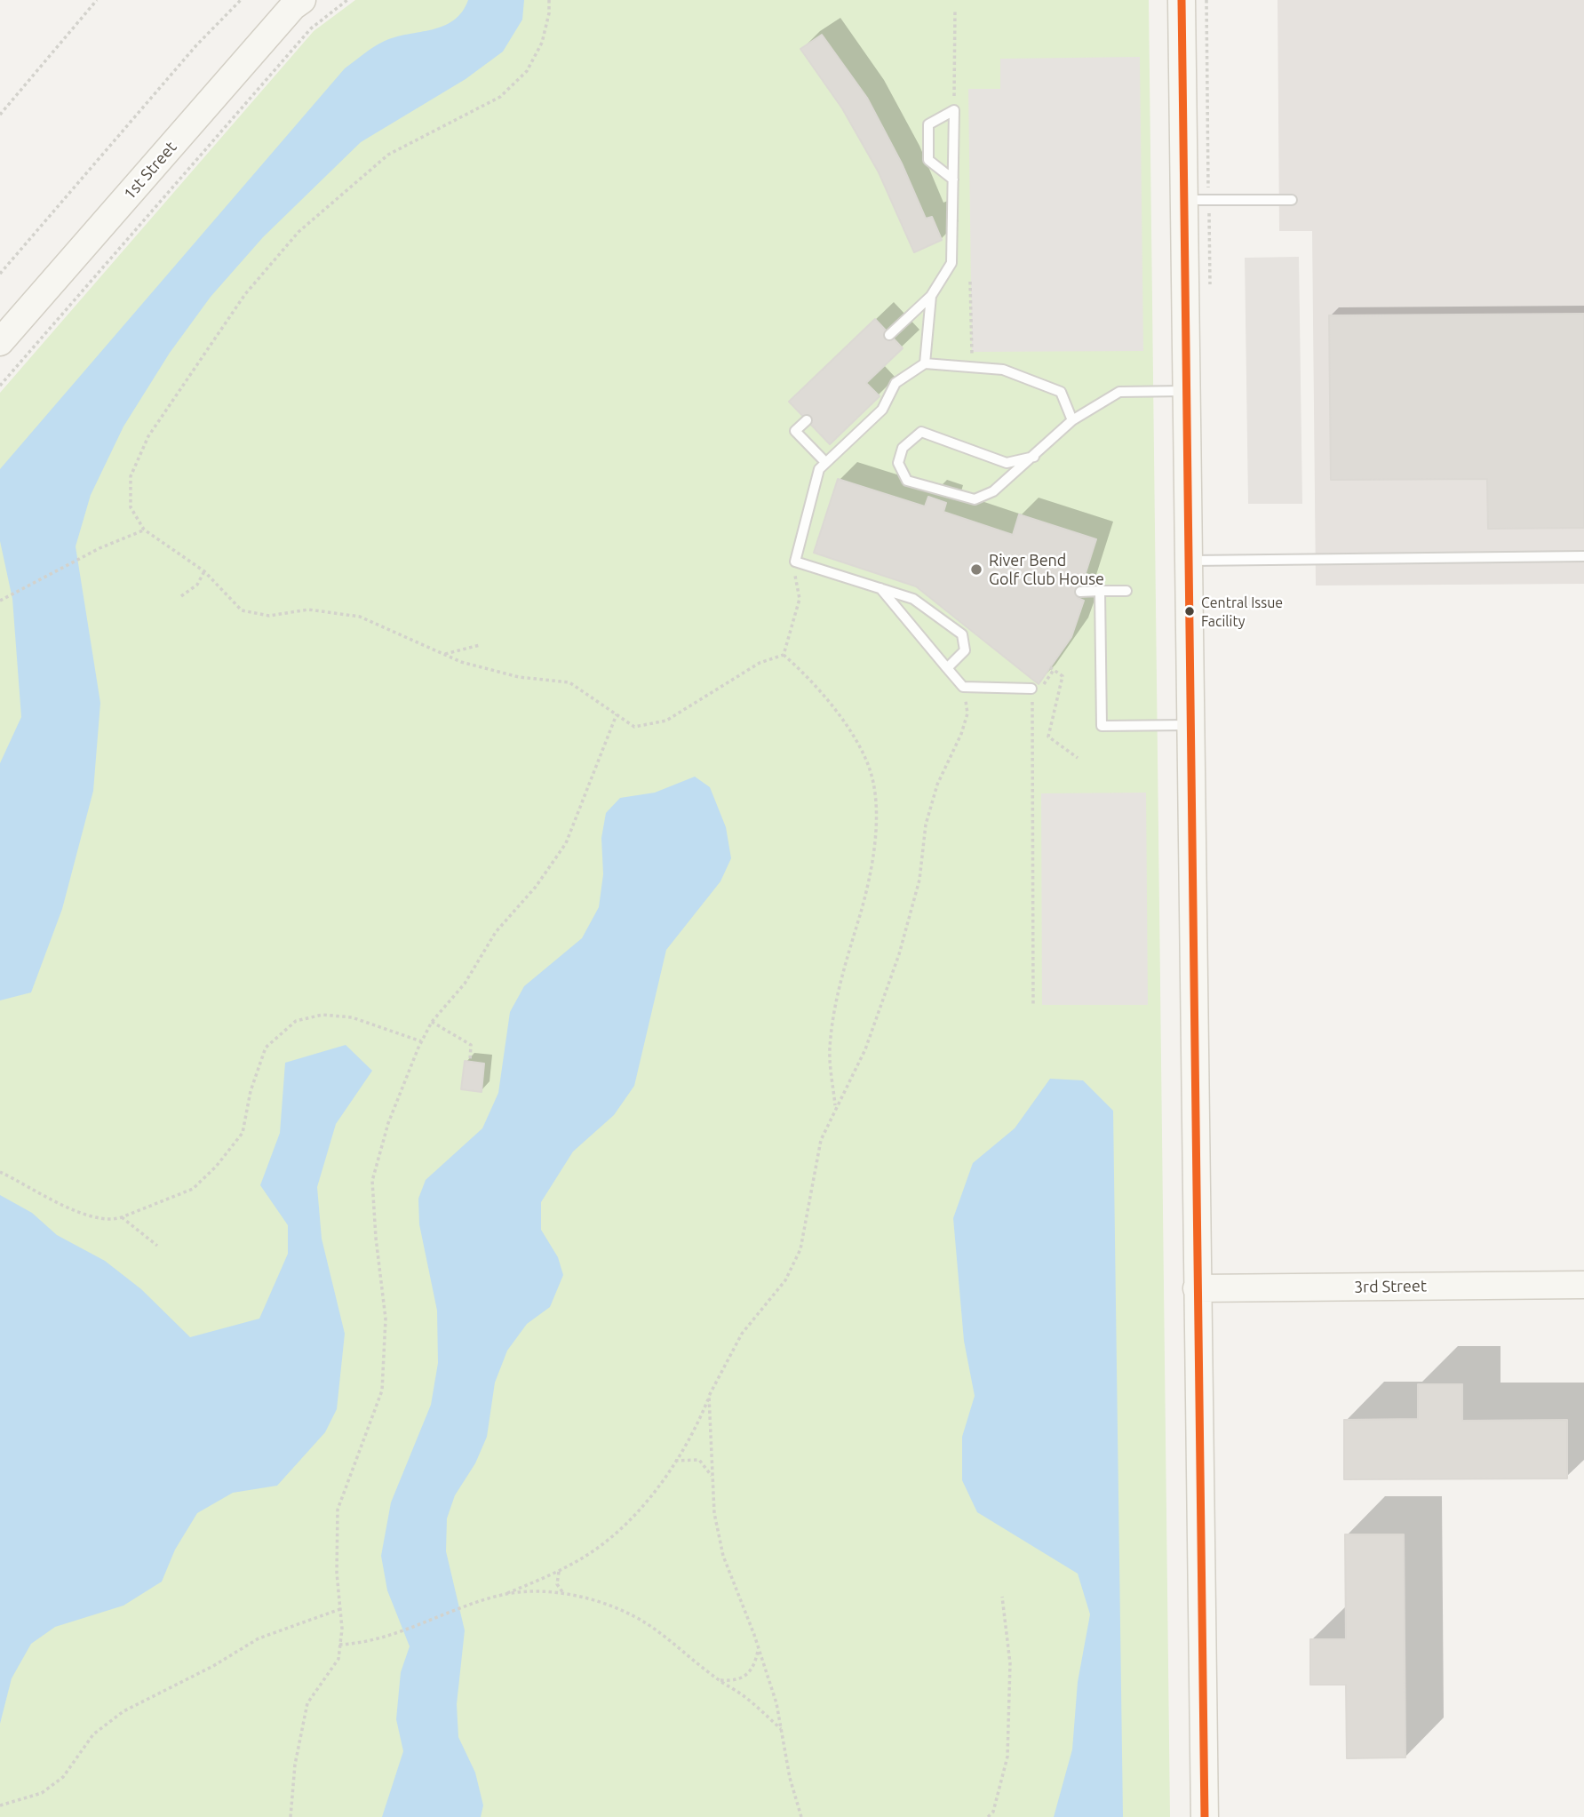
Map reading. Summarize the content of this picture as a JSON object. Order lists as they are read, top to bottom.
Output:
{
  "streets": {
    "street": ["1st Street", "3rd Street"]
  },
  "places": ["River Bend Golf Club House", "Central Issue Facility"]
}
